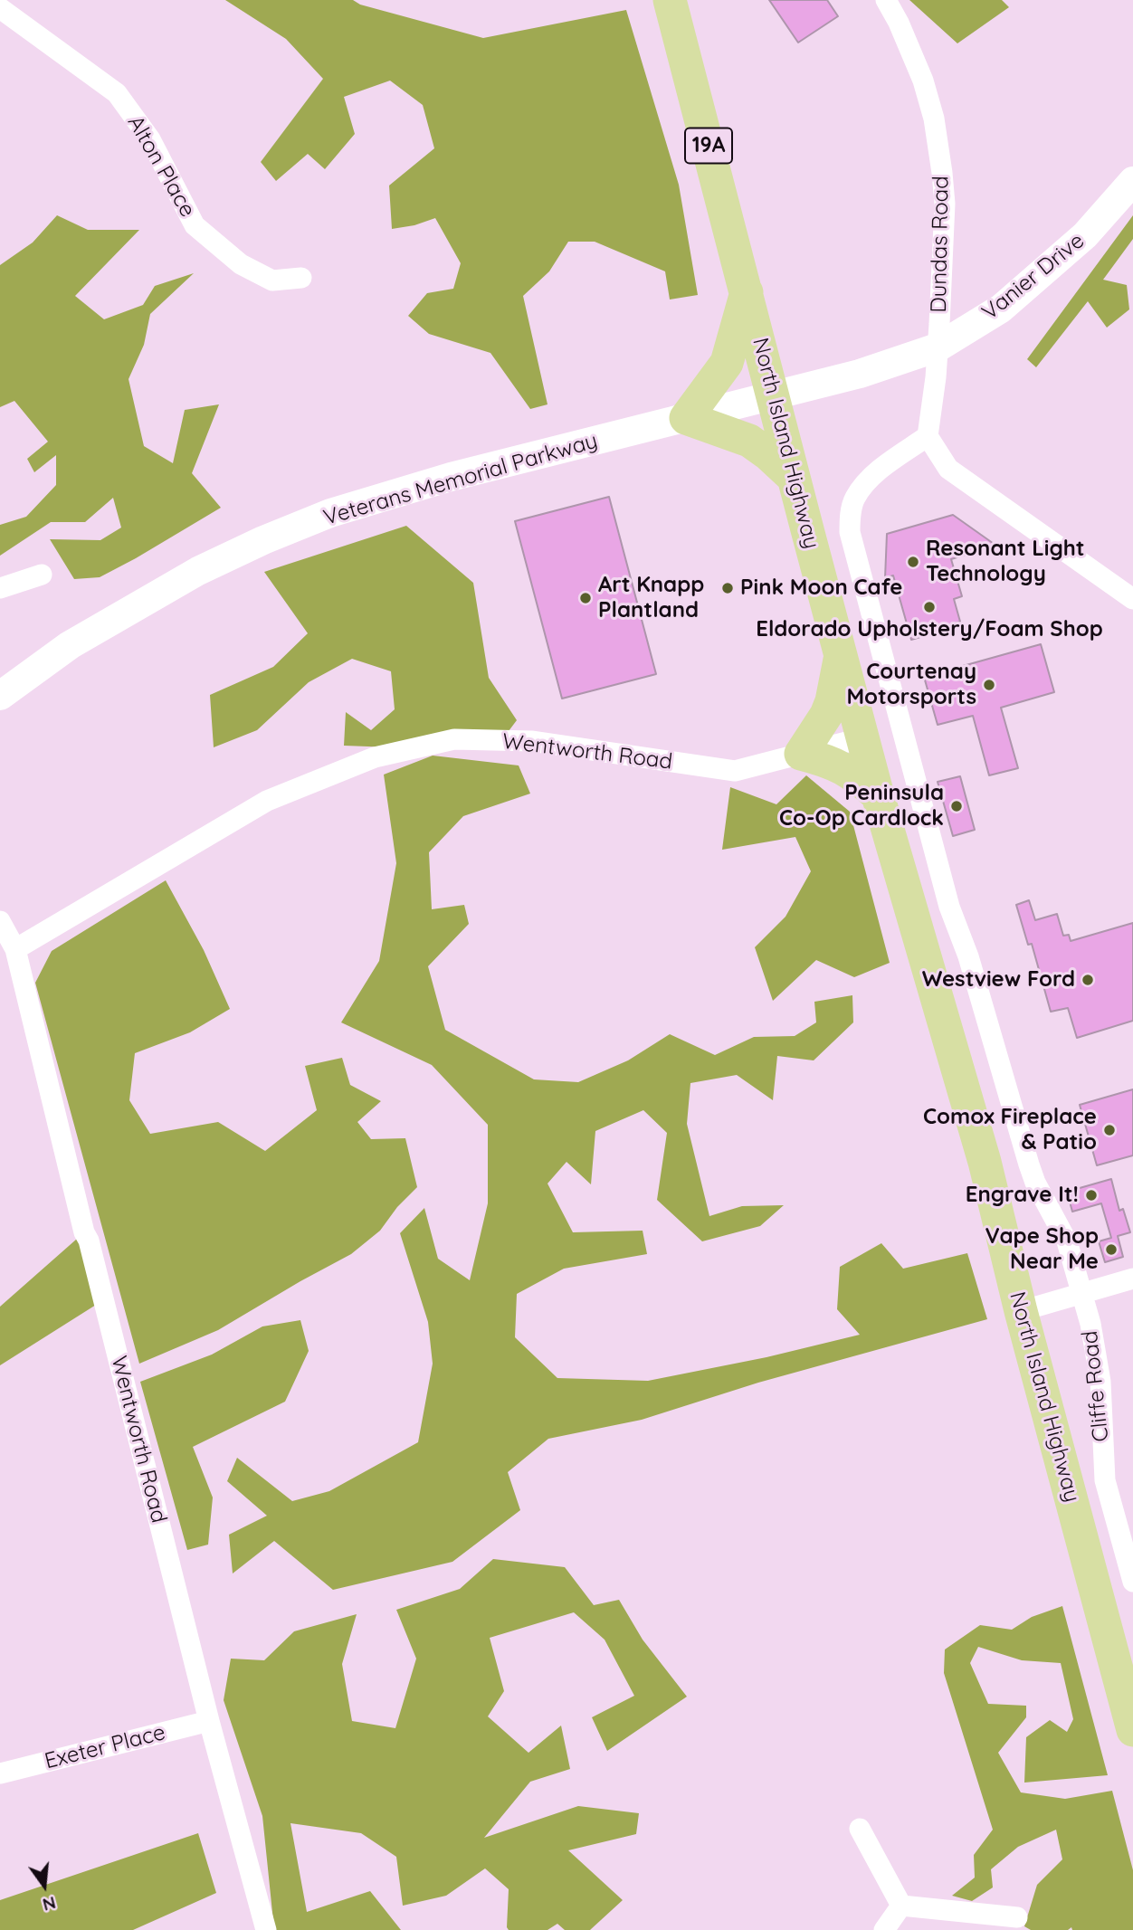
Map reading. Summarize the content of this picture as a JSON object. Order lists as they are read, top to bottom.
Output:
{
  "streets": {
    "main road": [
      "19A",
      "Vanier Drive",
      "North Island Highway",
      "Veterans Memorial Parkway"
    ],
    "street": [
      "Alton Place",
      "Dundas Road",
      "Wentworth Road",
      "Cliffe Road",
      "Exeter Place"
    ]
  },
  "crossings": [
    ["Dundas Road", "Vanier Drive"],
    ["Vanier Drive", "North Island Highway"],
    ["Vanier Drive", "Veterans Memorial Parkway"],
    ["North Island Highway", "Veterans Memorial Parkway"],
    ["North Island Highway", "Wentworth Road"],
    ["Wentworth Road", "Exeter Place"]
  ],
  "places": [
    "Resonant Light Technology",
    "Pink Moon Cafe",
    "Art Knapp Plantland",
    "Eldorado Upholstery/Foam Shop",
    "Courtenay Motorsports",
    "Peninsula Co-Op Cardlock",
    "Westview Ford",
    "Comox Fireplace & Patio",
    "Engrave It!",
    "Vape Shop Near Me"
  ],
  "north": "bottom"
}
